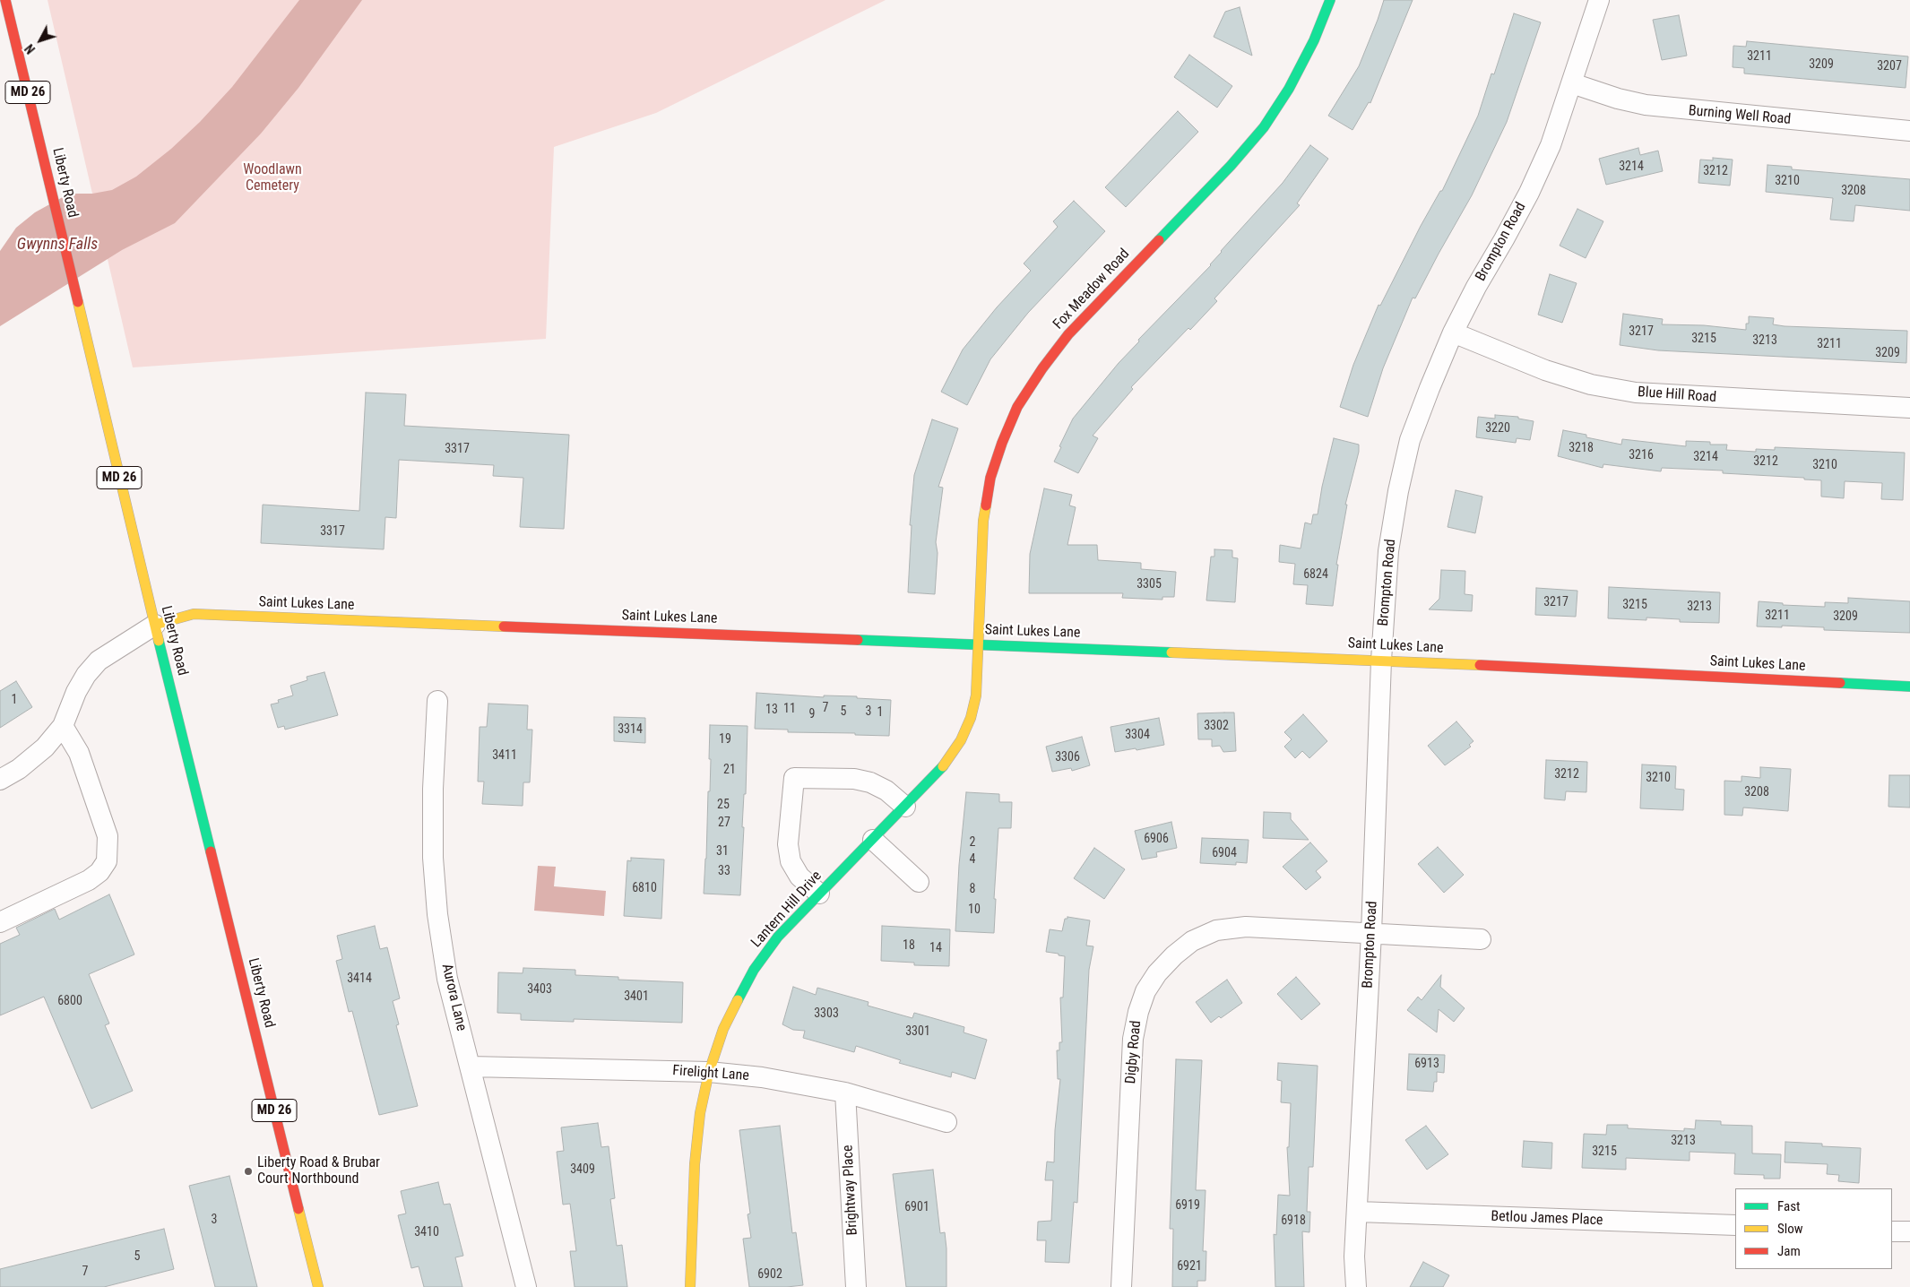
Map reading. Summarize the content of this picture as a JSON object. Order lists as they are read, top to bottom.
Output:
{
  "streets": {
    "street": [
      "MD 26",
      "Burning Well Road",
      "Liberty Road",
      "Brompton Road",
      "Fox Meadow Road",
      "Blue Hill Road",
      "Saint Lukes Lane",
      "Lantern Hill Drive",
      "Aurora Lane",
      "Digby Road",
      "Firelight Lane",
      "Brightway Place",
      "Betlou James Place"
    ]
  },
  "crossings": [
    ["Burning Well Road", "Brompton Road"],
    ["Liberty Road", "Saint Lukes Lane"],
    ["Brompton Road", "Blue Hill Road"],
    ["Brompton Road", "Saint Lukes Lane"],
    ["Brompton Road", "Digby Road"],
    ["Brompton Road", "Betlou James Place"],
    ["Fox Meadow Road", "Saint Lukes Lane"],
    ["Fox Meadow Road", "Lantern Hill Drive"],
    ["Saint Lukes Lane", "Lantern Hill Drive"],
    ["Lantern Hill Drive", "Firelight Lane"],
    ["Aurora Lane", "Firelight Lane"],
    ["Firelight Lane", "Brightway Place"]
  ],
  "water": ["Gwynns Falls"],
  "parks": ["Woodlawn Cemetery"],
  "places": ["Liberty Road & Brubar Court Northbound"],
  "house_numbers": [
    "3211",
    "3209",
    "3207",
    "3214",
    "3212",
    "3210",
    "3208",
    "3217",
    "3215",
    "3213",
    "3211",
    "3209",
    "3220",
    "3218",
    "3317",
    "3216",
    "3214",
    "3212",
    "3210",
    "3317",
    "6824",
    "3305",
    "3217",
    "3215",
    "3213",
    "3211",
    "3209",
    "1",
    "7",
    "11",
    "13",
    "5",
    "3",
    "1",
    "9",
    "3302",
    "3314",
    "3304",
    "19",
    "3411",
    "3306",
    "21",
    "3212",
    "3210",
    "3208",
    "25",
    "27",
    "6906",
    "2",
    "31",
    "6904",
    "4",
    "33",
    "6810",
    "8",
    "10",
    "18",
    "14",
    "3414",
    "3403",
    "3401",
    "6800",
    "3303",
    "3301",
    "6913",
    "3213",
    "3215",
    "3409",
    "6919",
    "6901",
    "3",
    "6918",
    "3410",
    "5",
    "6921",
    "7",
    "6902"
  ],
  "legend": ["Fast", "Slow", "Jam"],
  "north": "bottom left"
}
